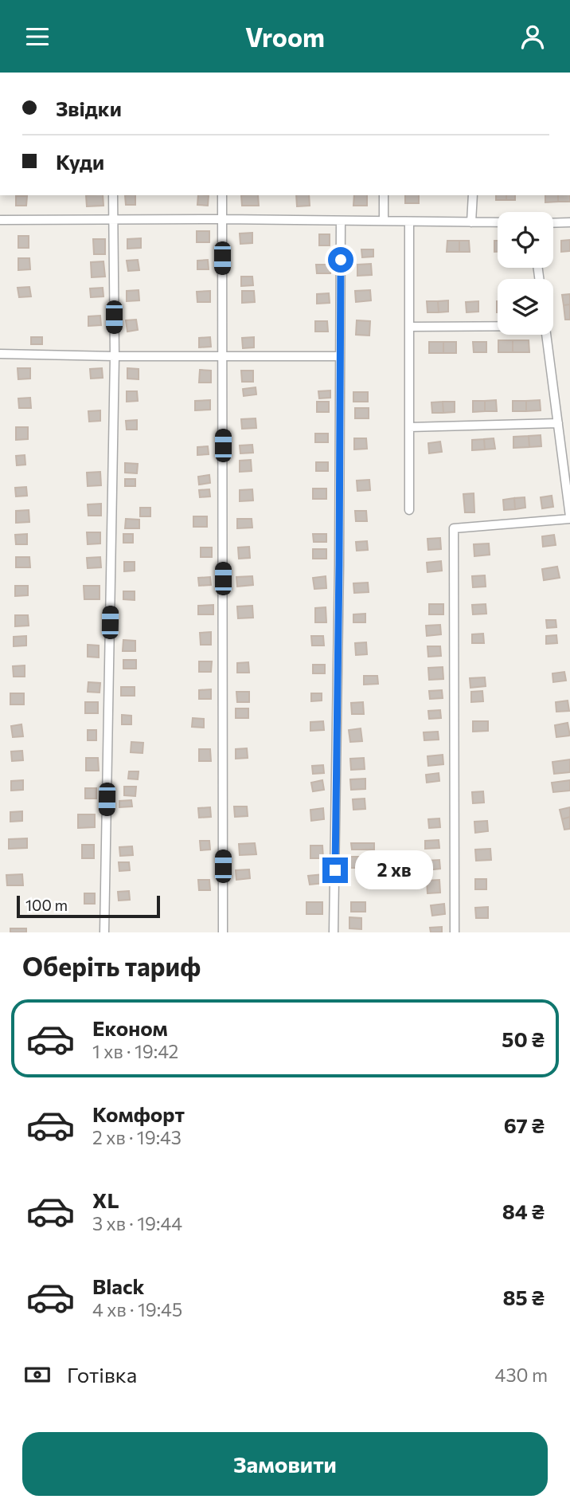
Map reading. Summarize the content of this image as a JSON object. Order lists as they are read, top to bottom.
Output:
{
  "scale_bar": "100 m",
  "page": {
    "header": "Vroom",
    "banner": ["Звідки", "Куди"],
    "bubble": "2 хв",
    "scale": "100 m",
    "heading": "Оберіть тариф",
    "list": [
      {
        "name": "Економ",
        "note": "1 хв · 19:42",
        "value": "50 ₴"
      },
      {
        "name": "Комфорт",
        "note": "2 хв · 19:43",
        "value": "67 ₴"
      },
      {
        "name": "XL",
        "note": "3 хв · 19:44",
        "value": "84 ₴"
      },
      {
        "name": "Black",
        "note": "4 хв · 19:45",
        "value": "85 ₴"
      }
    ],
    "pay": ["Готівка", "430 m"],
    "buttons": "Замовити"
  }
}
